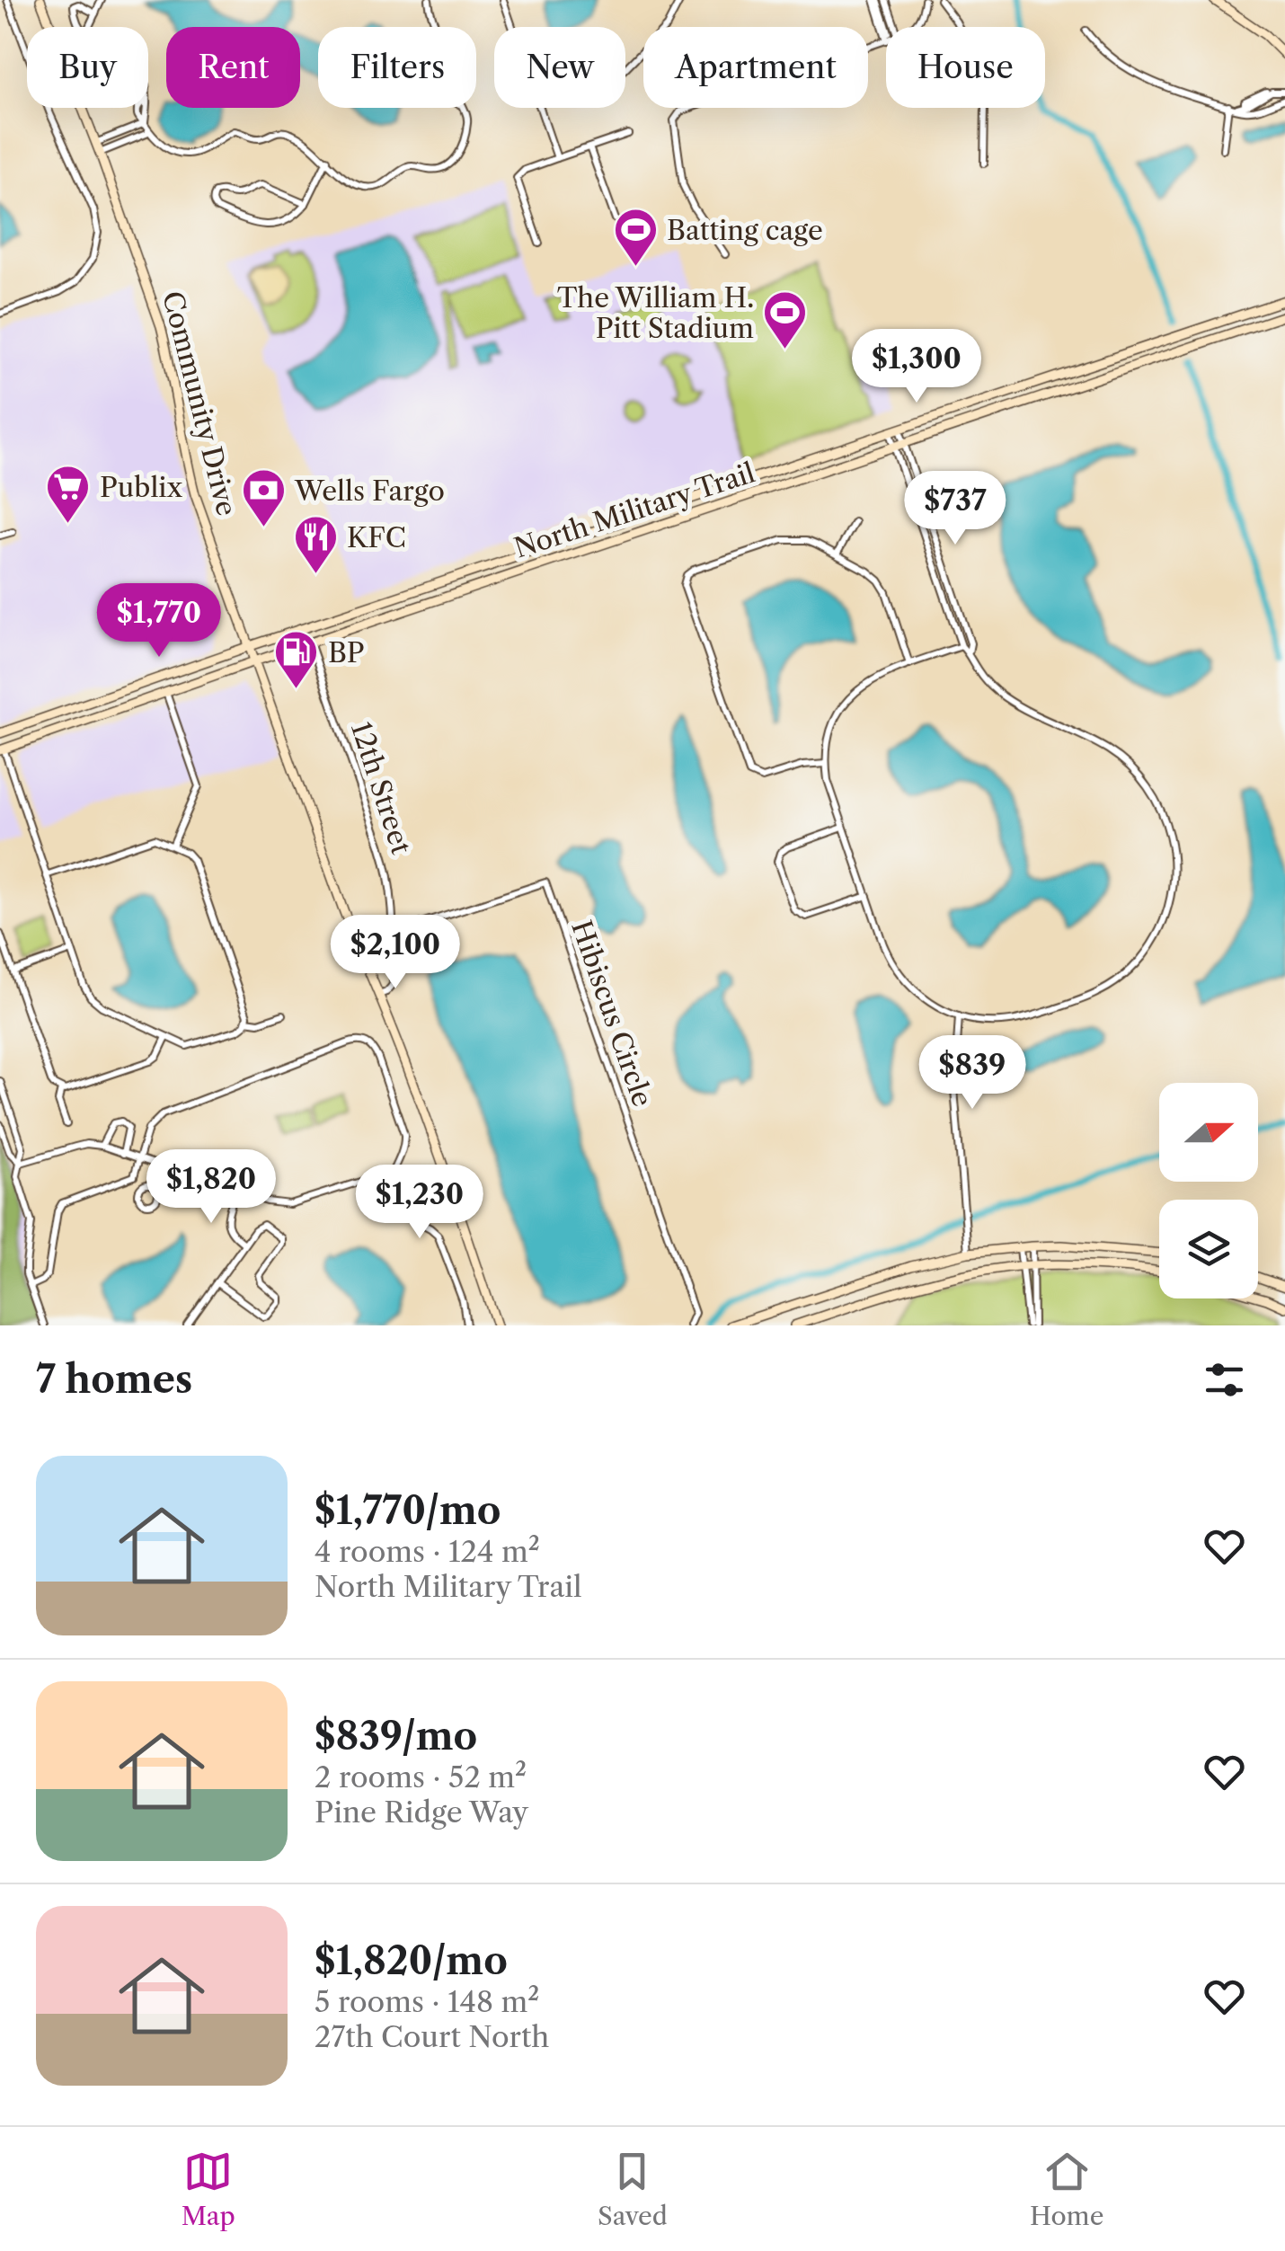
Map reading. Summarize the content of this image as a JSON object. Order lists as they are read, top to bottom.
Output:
{
  "streets": {
    "main road": ["Community Drive", "North Military Trail"],
    "street": ["12th Street", "Hibiscus Circle"]
  },
  "crossings": [
    ["Community Drive", "North Military Trail"],
    ["Community Drive", "12th Street"],
    ["North Military Trail", "12th Street"],
    ["12th Street", "Hibiscus Circle"]
  ],
  "places": {
    "sports": ["Batting cage", "The William H. Pitt Stadium"],
    "supermarket": ["Publix"],
    "bank": ["Wells Fargo"],
    "restaurant": ["KFC"],
    "fuel station": ["BP"]
  },
  "north": "right",
  "page": {
    "chip": [
      "Buy",
      "Rent",
      "Filters",
      "New",
      "Apartment",
      "House"
    ],
    "price": [
      "$1,300",
      "$737",
      "$1,770",
      "$2,100",
      "$839",
      "$1,820",
      "$1,230"
    ],
    "heading": "7 homes",
    "list": [
      {
        "name": "$1,770/mo",
        "note": "4 rooms · 124 m² · North Military Trail"
      },
      {
        "name": "$839/mo",
        "note": "2 rooms · 52 m² · Pine Ridge Way"
      },
      {
        "name": "$1,820/mo",
        "note": "5 rooms · 148 m² · 27th Court North"
      }
    ],
    "tabs": ["Map", "Saved", "Home"]
  }
}
